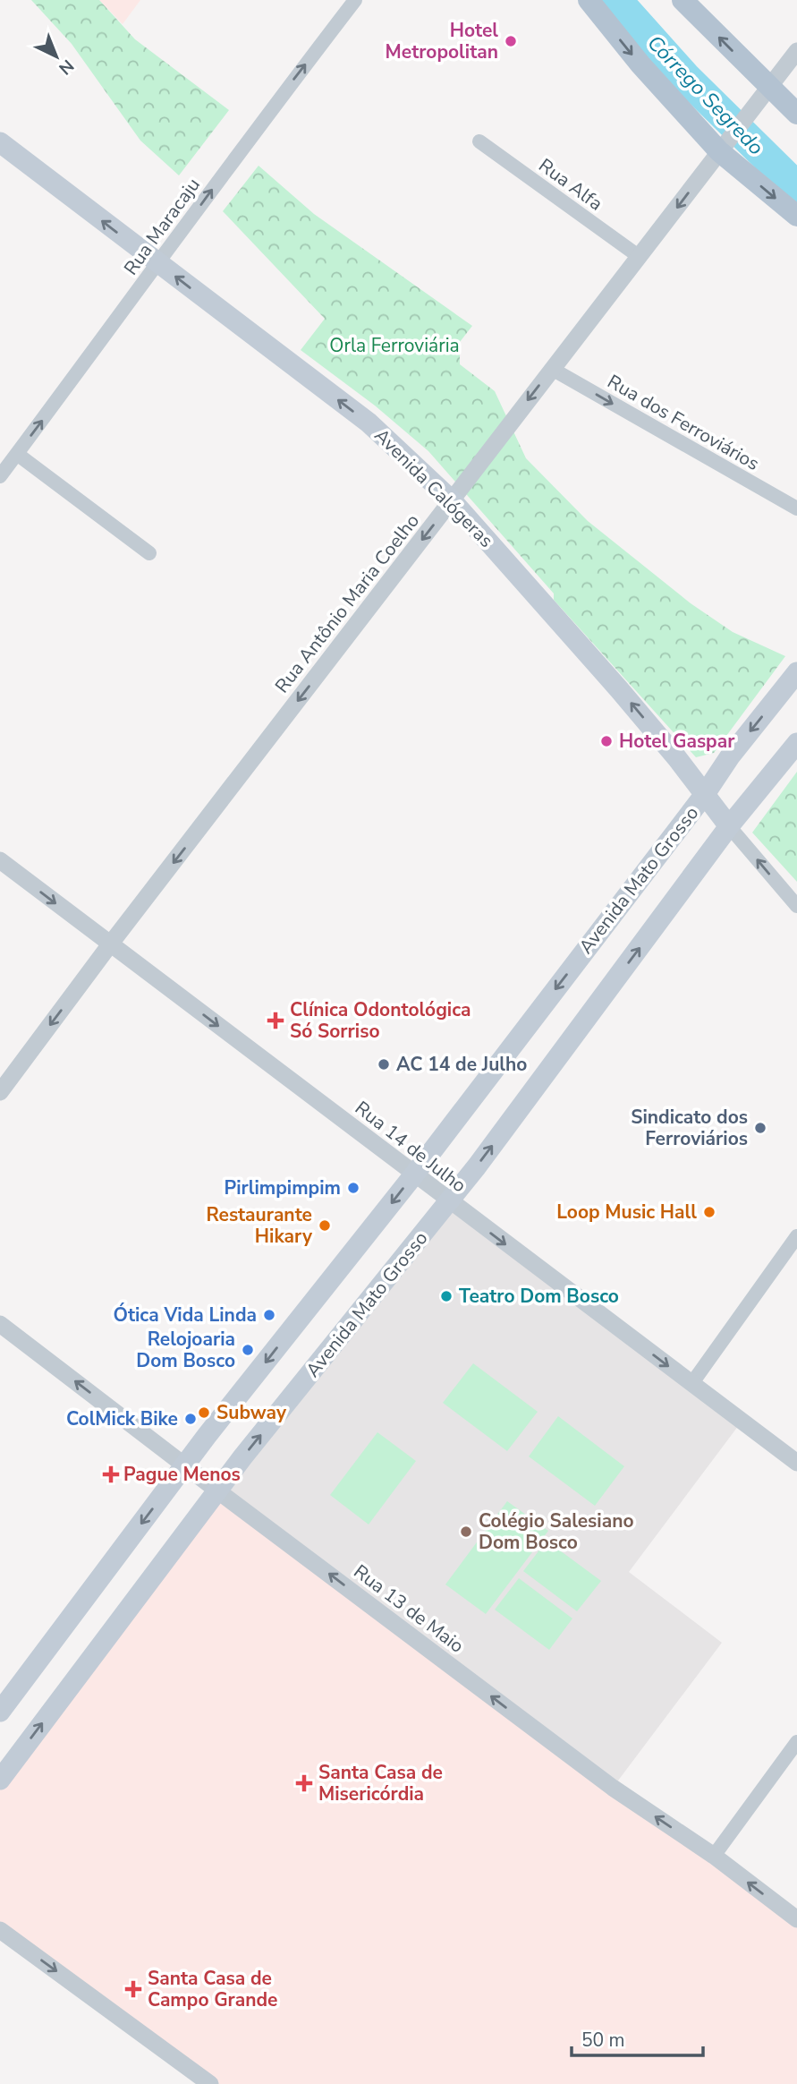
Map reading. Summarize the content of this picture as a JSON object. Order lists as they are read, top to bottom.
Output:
{
  "streets": {
    "main road": ["Avenida Calógeras", "Avenida Mato Grosso"],
    "street": [
      "Rua Alfa",
      "Rua Maracaju",
      "Rua dos Ferroviários",
      "Rua Antônio Maria Coelho",
      "Rua 14 de Julho",
      "Rua 13 de Maio"
    ]
  },
  "crossings": [
    ["Rua Alfa", "Rua Antônio Maria Coelho"],
    ["Rua Maracaju", "Avenida Calógeras"],
    ["Rua dos Ferroviários", "Rua Antônio Maria Coelho"],
    ["Avenida Calógeras", "Rua Antônio Maria Coelho"],
    ["Avenida Calógeras", "Avenida Mato Grosso"],
    ["Rua Antônio Maria Coelho", "Rua 14 de Julho"],
    ["Avenida Mato Grosso", "Rua 14 de Julho"],
    ["Avenida Mato Grosso", "Rua 13 de Maio"]
  ],
  "one_way": [
    "Rua Maracaju",
    "Rua dos Ferroviários",
    "Avenida Calógeras",
    "Rua Antônio Maria Coelho",
    "Rua 14 de Julho",
    "Rua 13 de Maio"
  ],
  "water": ["Córrego Segredo"],
  "parks": ["Orla Ferroviária"],
  "places": {
    "other": [
      "Hotel Metropolitan",
      "Hotel Gaspar",
      "AC 14 de Julho",
      "Sindicato dos Ferroviários",
      "Pirlimpimpim",
      "Loop Music Hall",
      "Restaurante Hikary",
      "Teatro Dom Bosco",
      "Ótica Vida Linda",
      "Relojoaria Dom Bosco",
      "Subway",
      "ColMick Bike",
      "Colégio Salesiano Dom Bosco"
    ],
    "health": [
      "Clínica Odontológica Só Sorriso",
      "Pague Menos",
      "Santa Casa de Misericórdia",
      "Santa Casa de Campo Grande"
    ]
  },
  "scale_bar": "50 m",
  "north": "bottom right"
}
